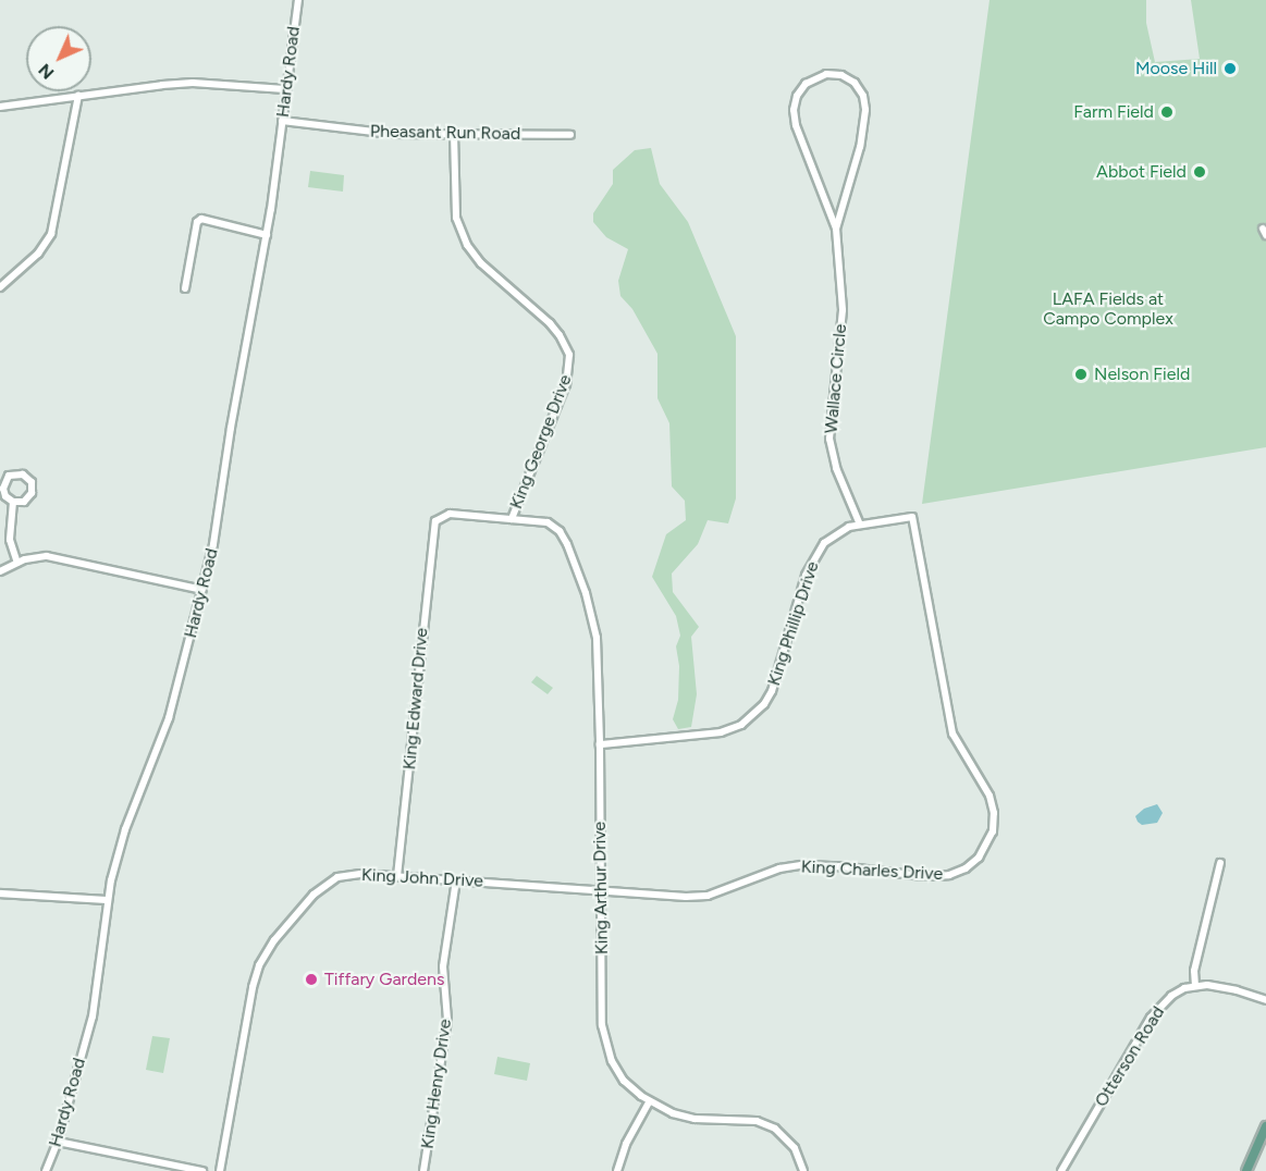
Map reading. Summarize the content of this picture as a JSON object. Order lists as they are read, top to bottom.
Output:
{
  "streets": {
    "street": [
      "Hardy Road",
      "Pheasant Run Road",
      "Wallace Circle",
      "King George Drive",
      "King Phillip Drive",
      "King Edward Drive",
      "King Charles Drive",
      "King John Drive",
      "King Arthur Drive",
      "Otterson Road",
      "King Henry Drive"
    ]
  },
  "crossings": [
    ["Hardy Road", "Pheasant Run Road"],
    ["Pheasant Run Road", "King George Drive"],
    ["Wallace Circle", "King Phillip Drive"],
    ["King George Drive", "King Arthur Drive"],
    ["King Phillip Drive", "King Charles Drive"],
    ["King Phillip Drive", "King Arthur Drive"],
    ["King Edward Drive", "King John Drive"],
    ["King Edward Drive", "King Arthur Drive"],
    ["King Charles Drive", "King John Drive"],
    ["King Charles Drive", "King Arthur Drive"],
    ["King John Drive", "King Arthur Drive"],
    ["King John Drive", "King Henry Drive"]
  ],
  "parks": ["LAFA Fields at Campo Complex"],
  "places": [
    "Moose Hill",
    "Farm Field",
    "Abbot Field",
    "Nelson Field",
    "Tiffary Gardens"
  ],
  "north": "bottom left"
}
